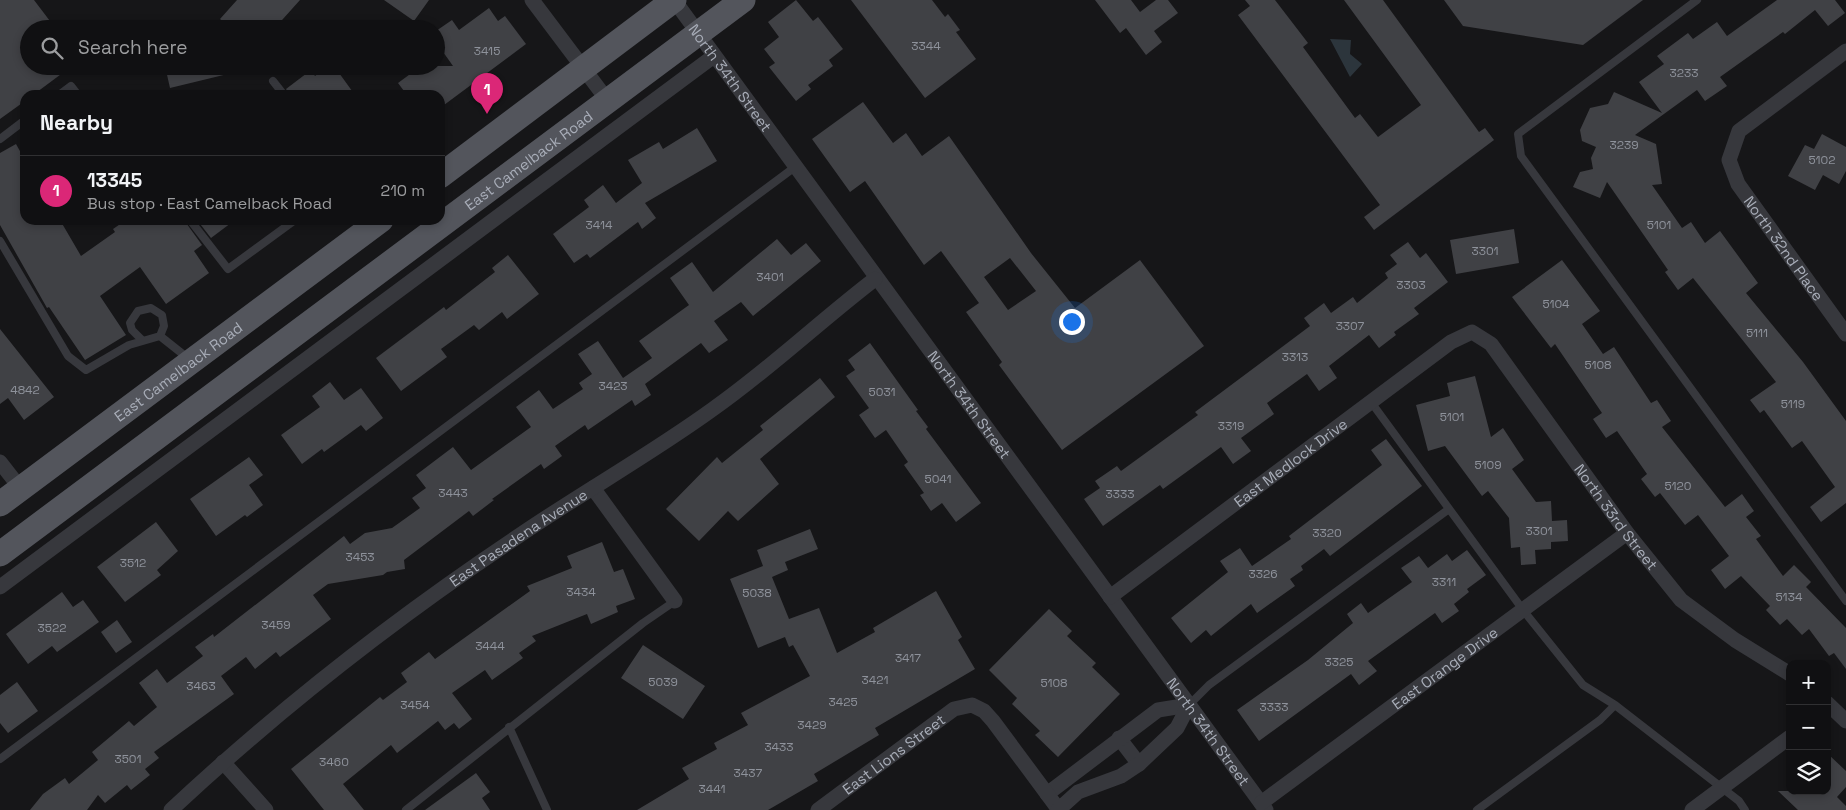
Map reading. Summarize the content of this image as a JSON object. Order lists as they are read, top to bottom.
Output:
{
  "streets": {
    "main road": ["East Camelback Road"],
    "street": [
      "North 34th Street",
      "North 32nd Place",
      "East Medlock Drive",
      "North 33rd Street",
      "East Pasadena Avenue",
      "East Orange Drive",
      "East Lions Street"
    ]
  },
  "crossings": [
    ["North 34th Street", "East Camelback Road"],
    ["North 34th Street", "East Medlock Drive"],
    ["North 34th Street", "East Pasadena Avenue"],
    ["North 34th Street", "East Orange Drive"],
    ["East Medlock Drive", "North 33rd Street"],
    ["North 33rd Street", "East Orange Drive"]
  ],
  "house_numbers": [
    "3344",
    "3415",
    "3233",
    "3239",
    "5102",
    "3414",
    "5101",
    "3301",
    "3401",
    "3303",
    "5104",
    "3307",
    "5111",
    "3313",
    "5108",
    "3423",
    "4842",
    "5031",
    "5119",
    "5101",
    "3319",
    "5109",
    "5041",
    "5120",
    "3443",
    "3333",
    "3301",
    "3320",
    "3453",
    "3512",
    "3326",
    "3311",
    "3434",
    "5038",
    "5134",
    "3459",
    "3522",
    "3444",
    "3417",
    "3325",
    "3421",
    "5039",
    "5108",
    "3463",
    "3425",
    "3454",
    "3333",
    "3429",
    "3433",
    "3501",
    "3460",
    "3437",
    "3441"
  ],
  "page": {
    "search": "Search here",
    "pins": "1",
    "heading": "Nearby",
    "list": [
      {
        "mark": "1",
        "name": "13345",
        "note": "Bus stop · East Camelback Road",
        "value": "210 m"
      }
    ],
    "map_buttons": ["+", "−"]
  }
}
